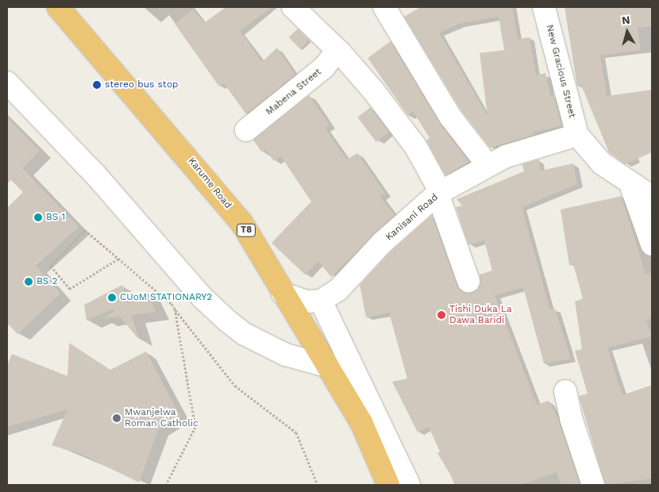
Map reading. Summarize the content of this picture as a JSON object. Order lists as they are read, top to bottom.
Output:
{
  "streets": {
    "highway": ["Karume Road", "T8"],
    "street": ["New Gracious Street", "Mabena Street", "Kanisani Road"]
  },
  "crossings": [
    ["New Gracious Street", "Kanisani Road"]
  ],
  "places": [
    "stereo bus stop",
    "BS 1",
    "BS 2",
    "CUoM STATIONARY2",
    "Tishi Duka La Dawa Baridi",
    "Mwanjelwa Roman Catholic"
  ],
  "north": "top"
}
